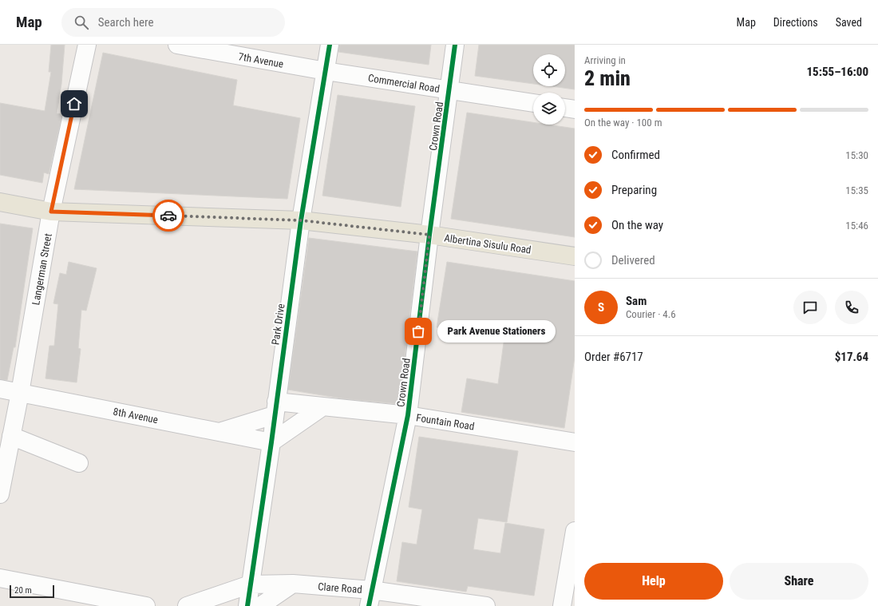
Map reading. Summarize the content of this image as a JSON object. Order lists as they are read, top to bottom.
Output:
{
  "streets": {
    "main road": ["Albertina Sisulu Road"],
    "street": [
      "7th Avenue",
      "Commercial Road",
      "Crown Road",
      "Langerman Street",
      "Park Drive",
      "8th Avenue",
      "Fountain Road",
      "Clare Road"
    ]
  },
  "crossings": [
    ["7th Avenue", "Commercial Road"],
    ["7th Avenue", "Park Drive"],
    ["Commercial Road", "Crown Road"],
    ["Commercial Road", "Park Drive"],
    ["Crown Road", "Albertina Sisulu Road"],
    ["Crown Road", "Fountain Road"],
    ["Crown Road", "Clare Road"],
    ["Albertina Sisulu Road", "Langerman Street"],
    ["Albertina Sisulu Road", "Park Drive"],
    ["Langerman Street", "8th Avenue"],
    ["Park Drive", "8th Avenue"],
    ["Park Drive", "Fountain Road"],
    ["Park Drive", "Clare Road"]
  ],
  "places": ["Park Avenue Stationers"],
  "scale_bar": "20 m",
  "page": {
    "header": "Map",
    "search": "Search here",
    "nav": ["Map", "Directions", "Saved"],
    "heading": ["2 min", "Arriving in", "15:55–16:00"],
    "panel": [
      "Sam",
      "Courier · 4.6",
      "Order #6717",
      "$17.64"
    ],
    "bar": "On the way · 100 m",
    "list": [
      ["Confirmed", "15:30"],
      ["Preparing", "15:35"],
      ["On the way", "15:46"],
      "Delivered"
    ],
    "round": "S",
    "bubble": "Park Avenue Stationers",
    "buttons": ["Help", "Share"],
    "scale": "20 m"
  }
}
